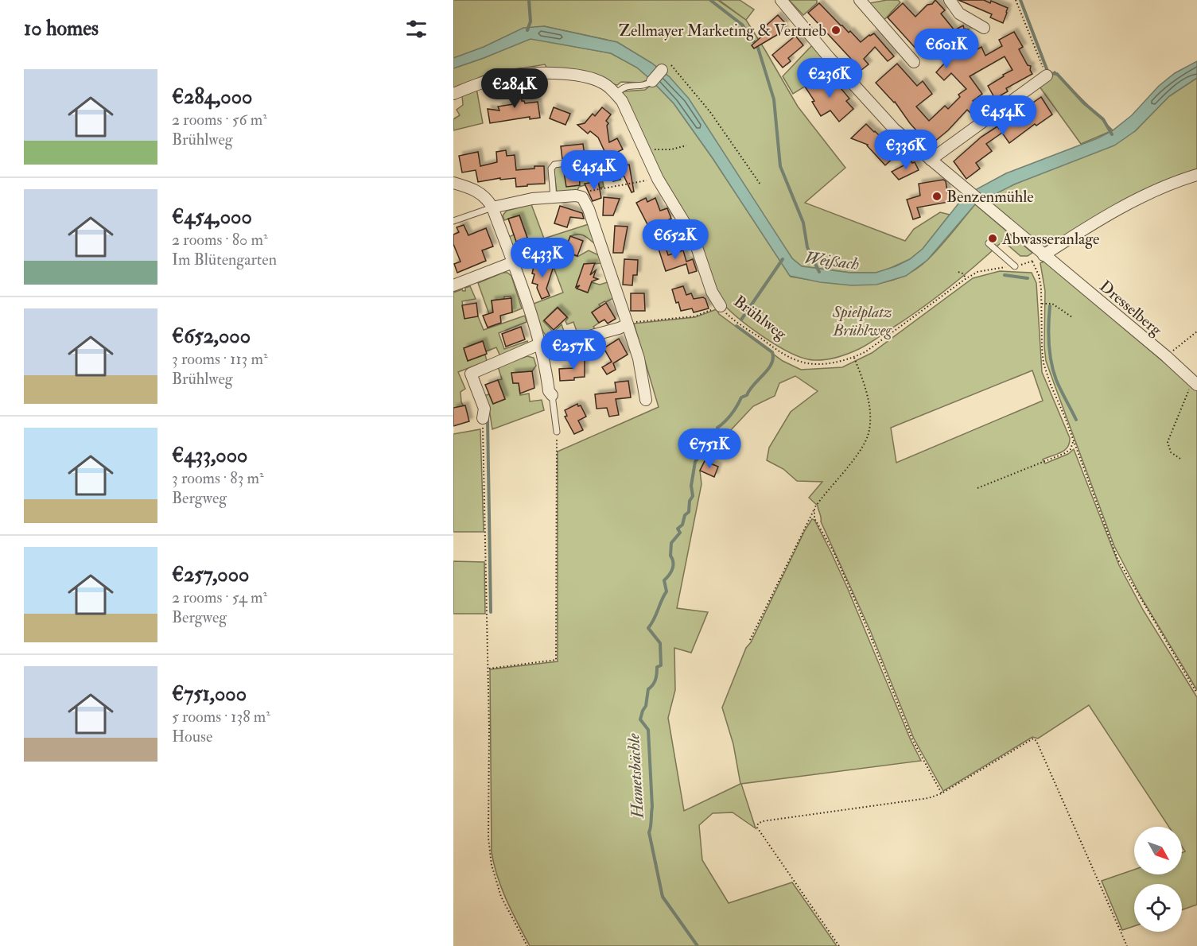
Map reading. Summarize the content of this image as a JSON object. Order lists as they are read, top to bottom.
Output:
{
  "streets": {
    "street": ["Dresselberg", "Brühlweg"]
  },
  "crossings": [
    ["Dresselberg", "Brühlweg"]
  ],
  "water": ["Weißach", "Hametsbächle"],
  "parks": ["Spielplatz Brühlweg"],
  "places": ["Zellmayer Marketing & Vertrieb", "Benzenmühle", "Abwasseranlage"],
  "north": "bottom right",
  "page": {
    "heading": "10 homes",
    "price": [
      "€601K",
      "€236K",
      "€284K",
      "€454K",
      "€336K",
      "€454K",
      "€652K",
      "€433K",
      "€257K",
      "€751K"
    ],
    "list": [
      {
        "name": "€284,000",
        "note": "2 rooms · 56 m² · Brühlweg"
      },
      {
        "name": "€454,000",
        "note": "2 rooms · 80 m² · Im Blütengarten"
      },
      {
        "name": "€652,000",
        "note": "3 rooms · 113 m² · Brühlweg"
      },
      {
        "name": "€433,000",
        "note": "3 rooms · 83 m² · Bergweg"
      },
      {
        "name": "€257,000",
        "note": "2 rooms · 54 m² · Bergweg"
      },
      {
        "name": "€751,000",
        "note": "5 rooms · 138 m² · House"
      }
    ]
  }
}
